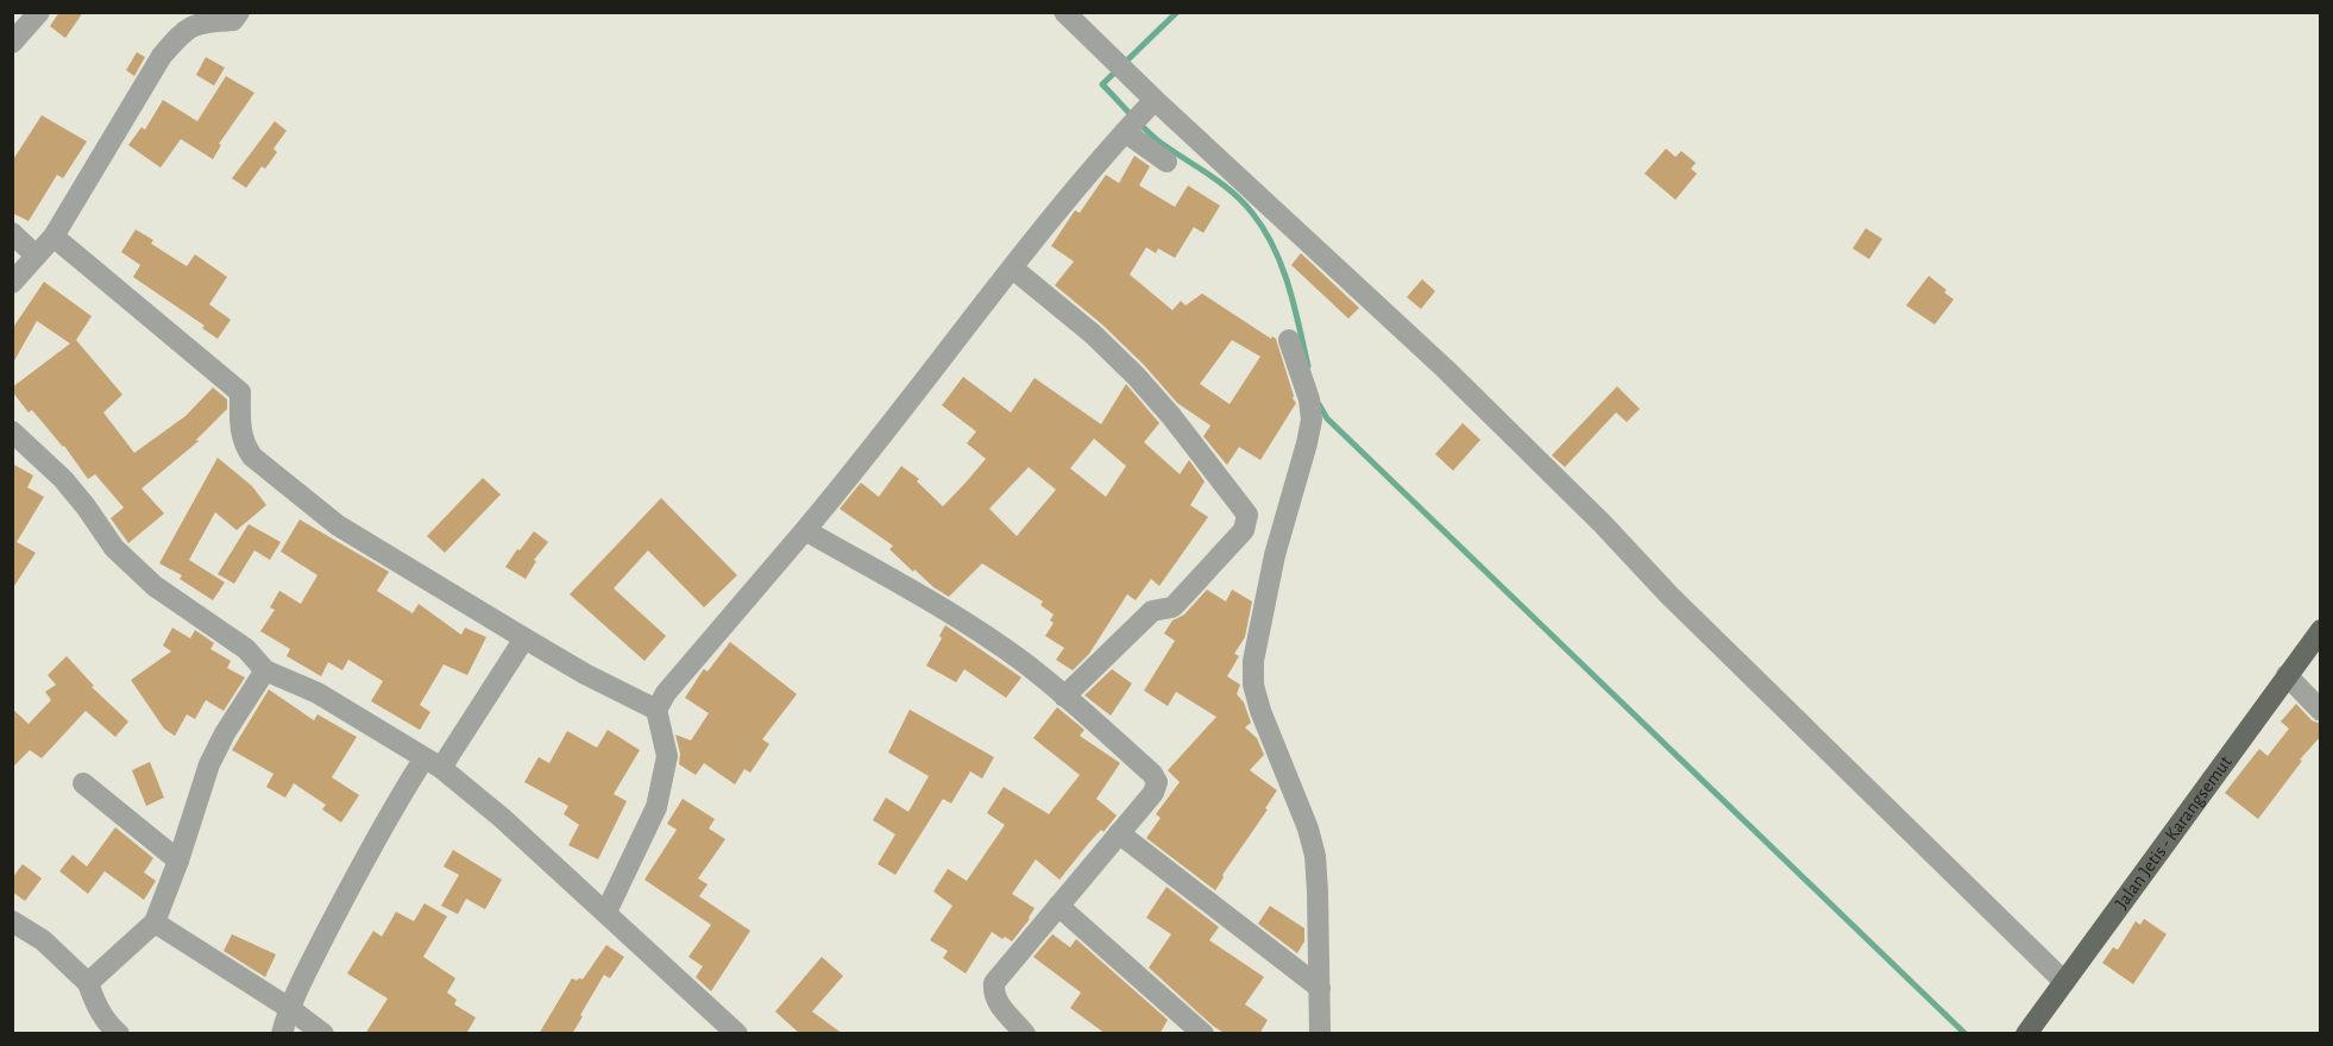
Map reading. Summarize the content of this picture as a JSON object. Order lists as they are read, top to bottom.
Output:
{
  "streets": {
    "main road": ["Jalan Jetis - Karangsemut"]
  }
}
